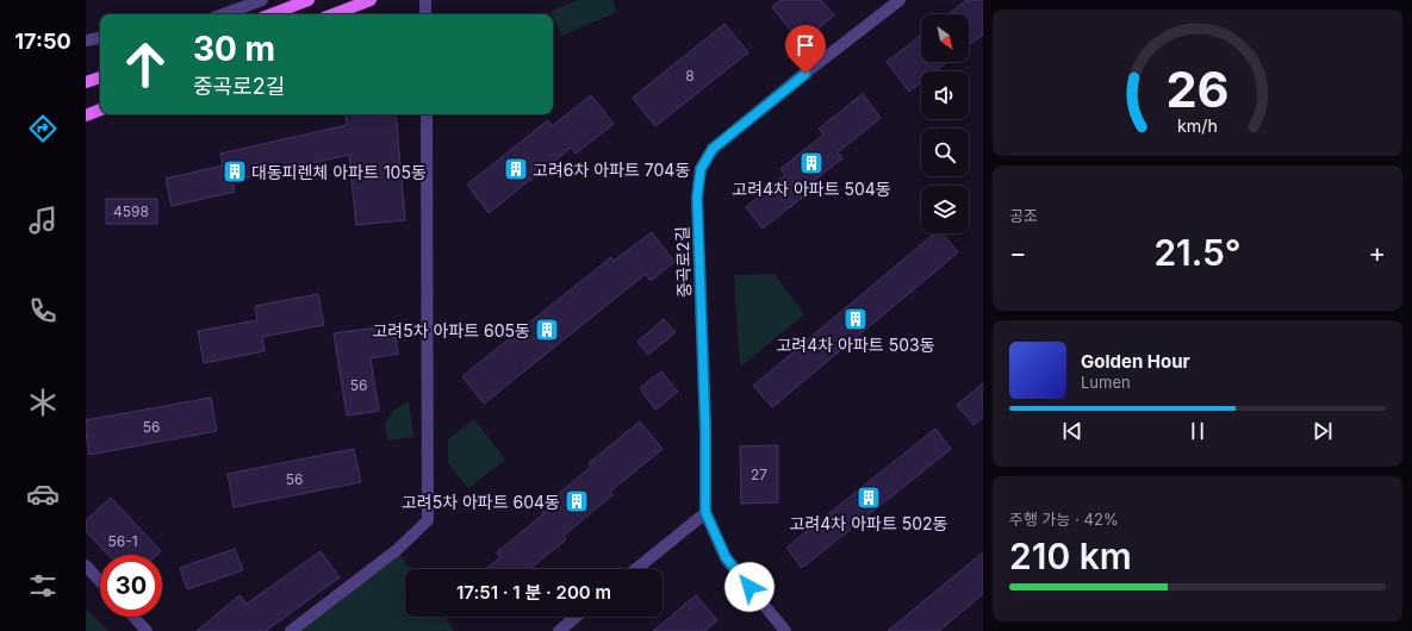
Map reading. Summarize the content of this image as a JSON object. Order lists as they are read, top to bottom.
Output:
{
  "streets": {
    "street": ["중곡로2길"]
  },
  "places": {
    "building": [
      "고려4차 아파트 504동",
      "고려6차 아파트 704동",
      "대동피렌체 아파트 105동",
      "고려4차 아파트 503동",
      "고려5차 아파트 605동",
      "고려4차 아파트 502동",
      "고려5차 아파트 604동"
    ]
  },
  "house_numbers": [
    "8",
    "4598",
    "56",
    "56",
    "27",
    "56",
    "56-1"
  ],
  "north": "bottom right",
  "page": {
    "tabs": "17:50",
    "turn": ["30 m", "중곡로2길"],
    "tile": [
      "공조",
      ["주행 가능 · 42%", "210 km"]
    ],
    "heat": ["−", "21.5°", "+"],
    "song": ["Golden Hour", "Lumen"],
    "limit": "30",
    "trip": "17:51 · 1 분 · 200 m",
    "gauge": ["26", "km/h"]
  }
}
